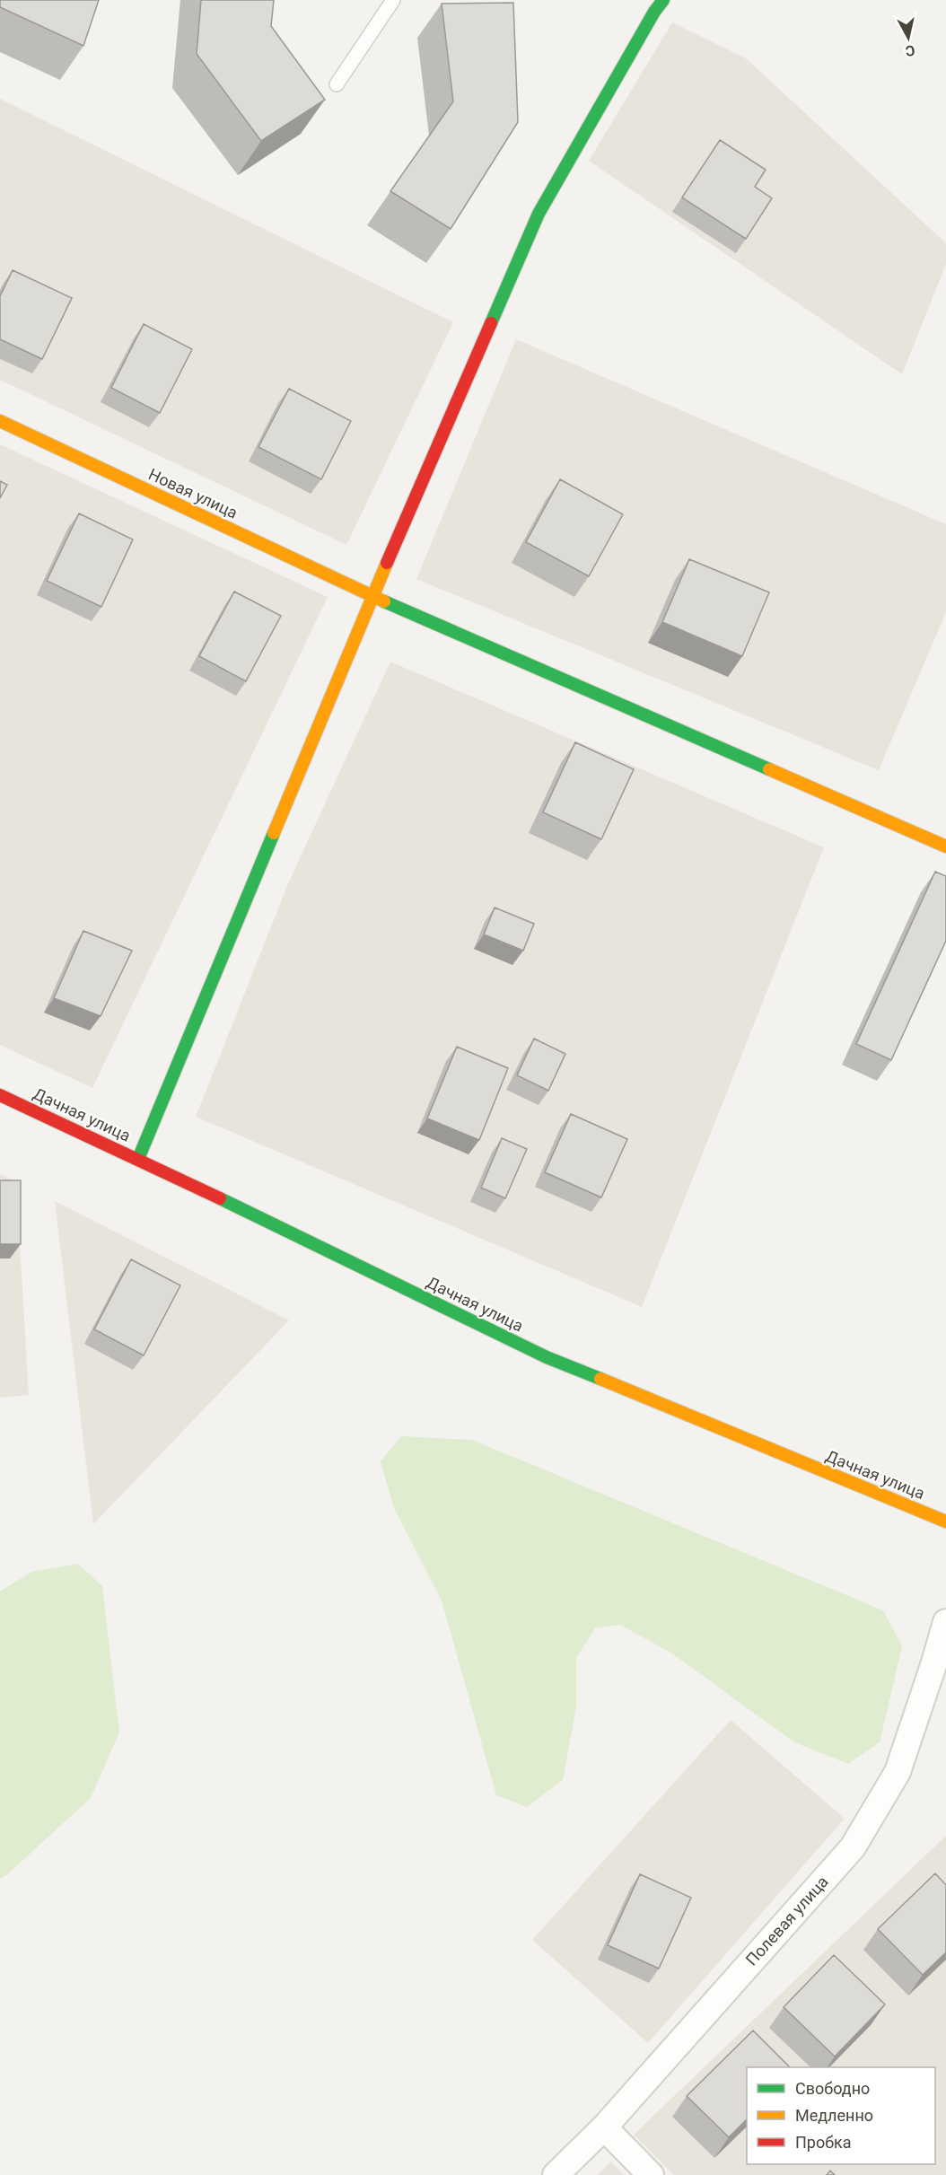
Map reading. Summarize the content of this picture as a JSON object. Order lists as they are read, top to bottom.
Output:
{
  "streets": {
    "street": ["Новая улица", "Дачная улица", "Полевая улица"]
  },
  "legend": ["Свободно", "Медленно", "Пробка"],
  "north": "bottom"
}
